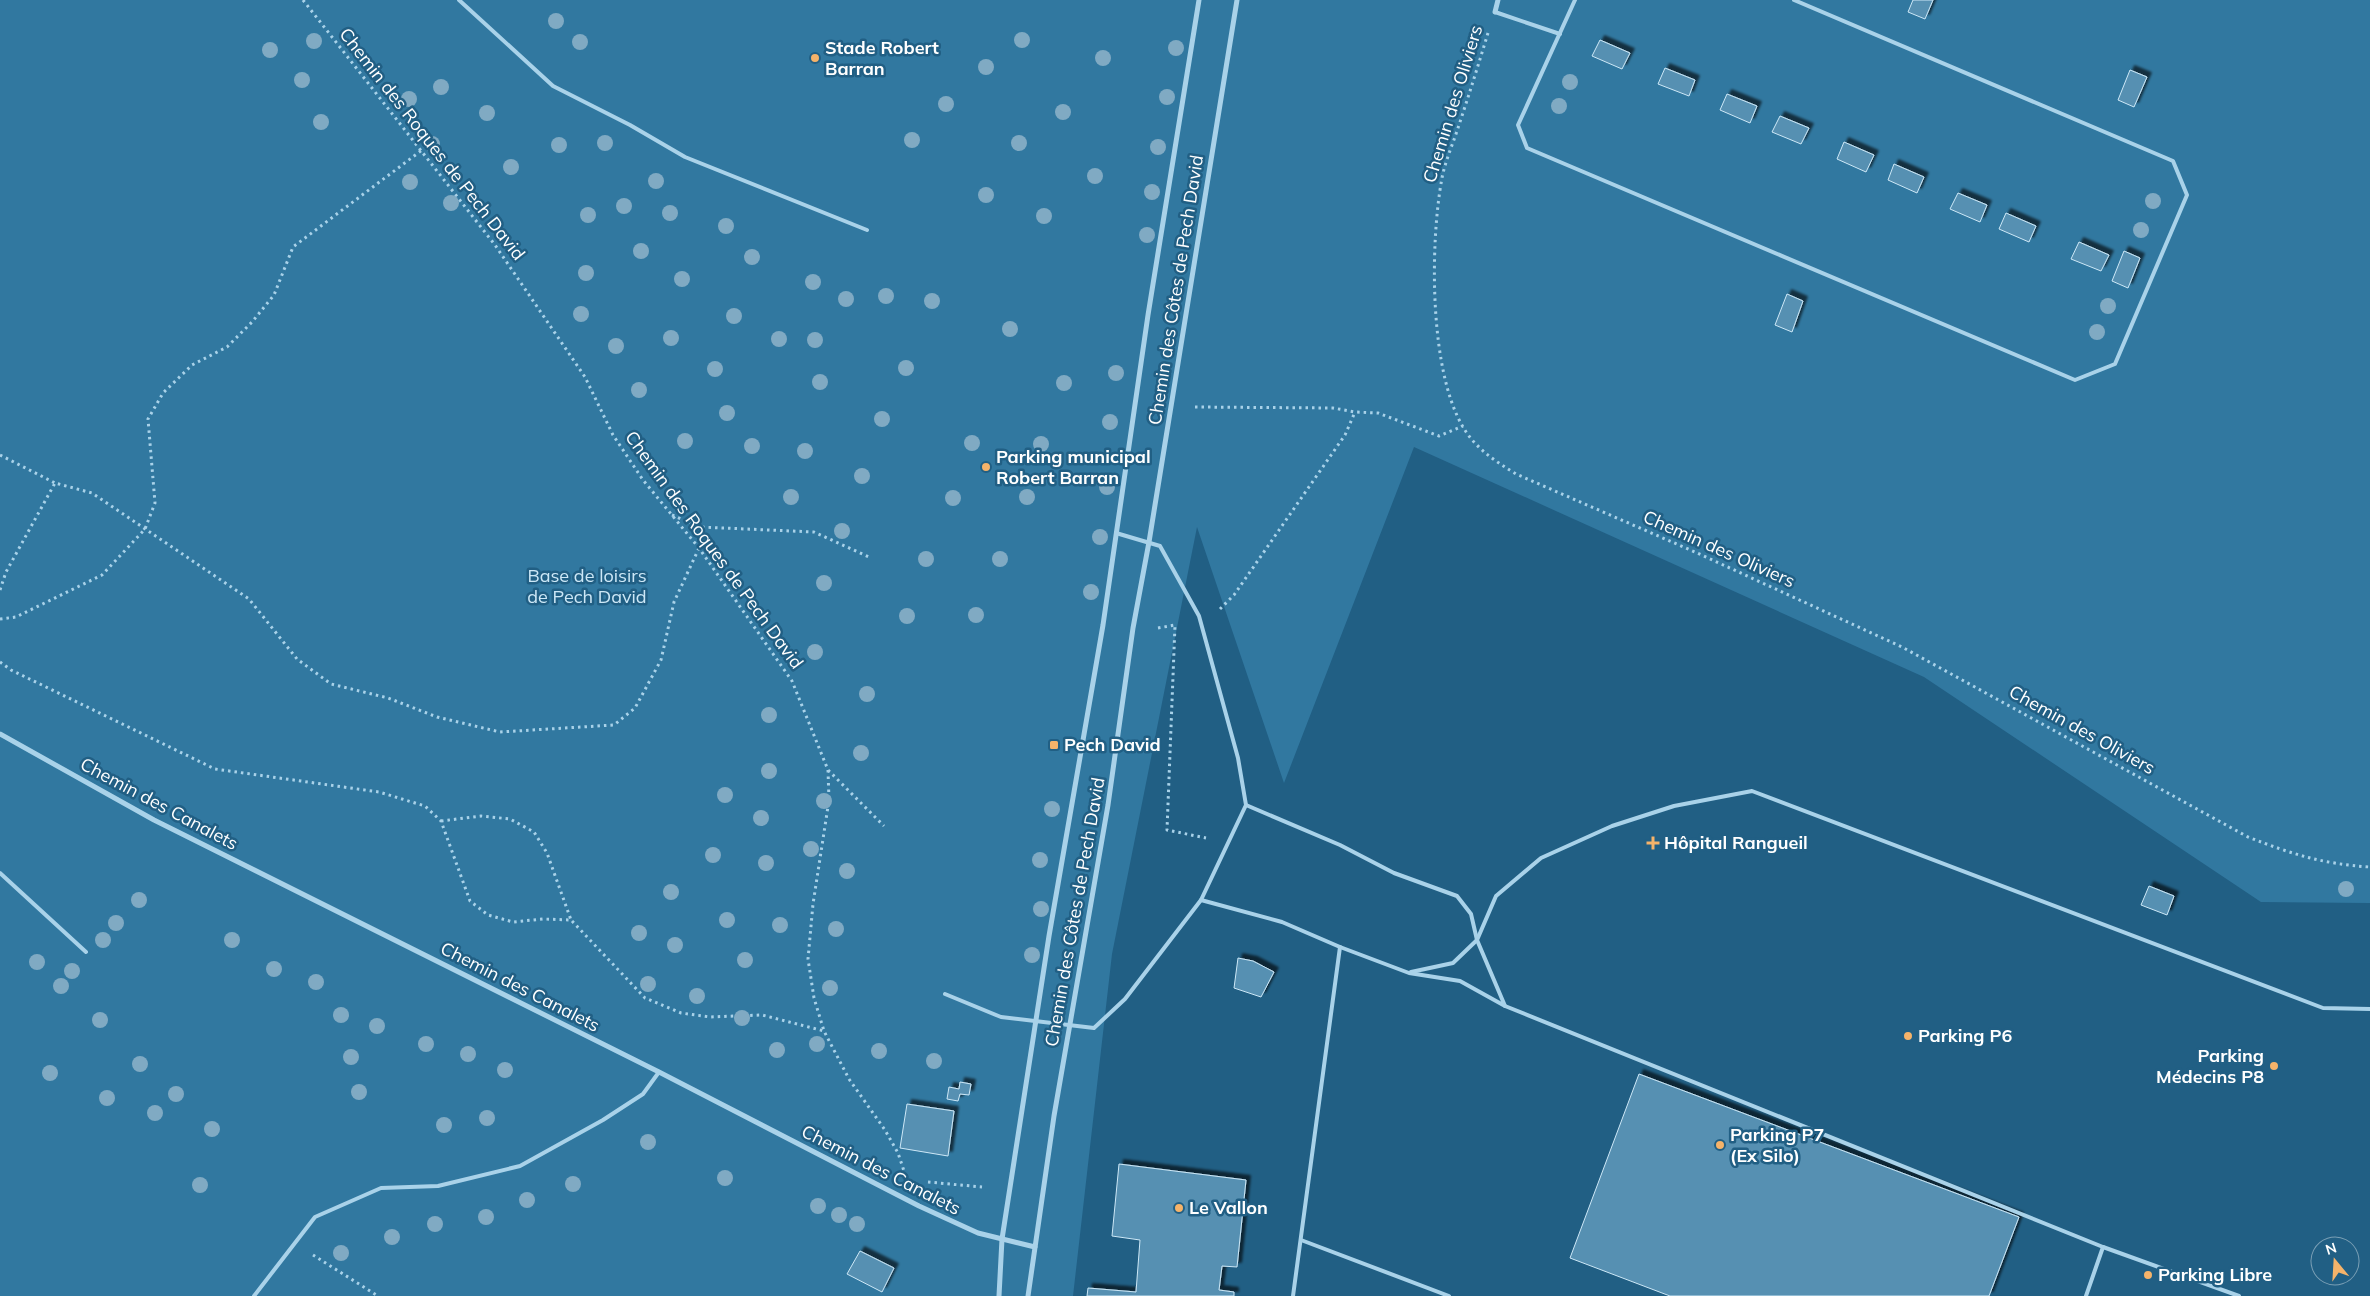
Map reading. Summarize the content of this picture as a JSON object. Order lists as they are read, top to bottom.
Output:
{
  "streets": {
    "street": ["Chemin des Oliviers", "Chemin des Côtes de Pech David", "Chemin des Canalets"],
    "path": ["Chemin des Roques de Pech David"]
  },
  "crossings": [
    ["Chemin des Côtes de Pech David", "Chemin des Canalets"]
  ],
  "parks": ["Base de loisirs de Pech David"],
  "places": {
    "other": [
      "Stade Robert Barran",
      "Parking municipal Robert Barran",
      "Parking P6",
      "Parking Médecins P8",
      "Parking P7 (Ex Silo)",
      "Le Vallon",
      "Parking Libre"
    ],
    "transit": ["Pech David"],
    "health": ["Hôpital Rangueil"]
  },
  "north": "top"
}
